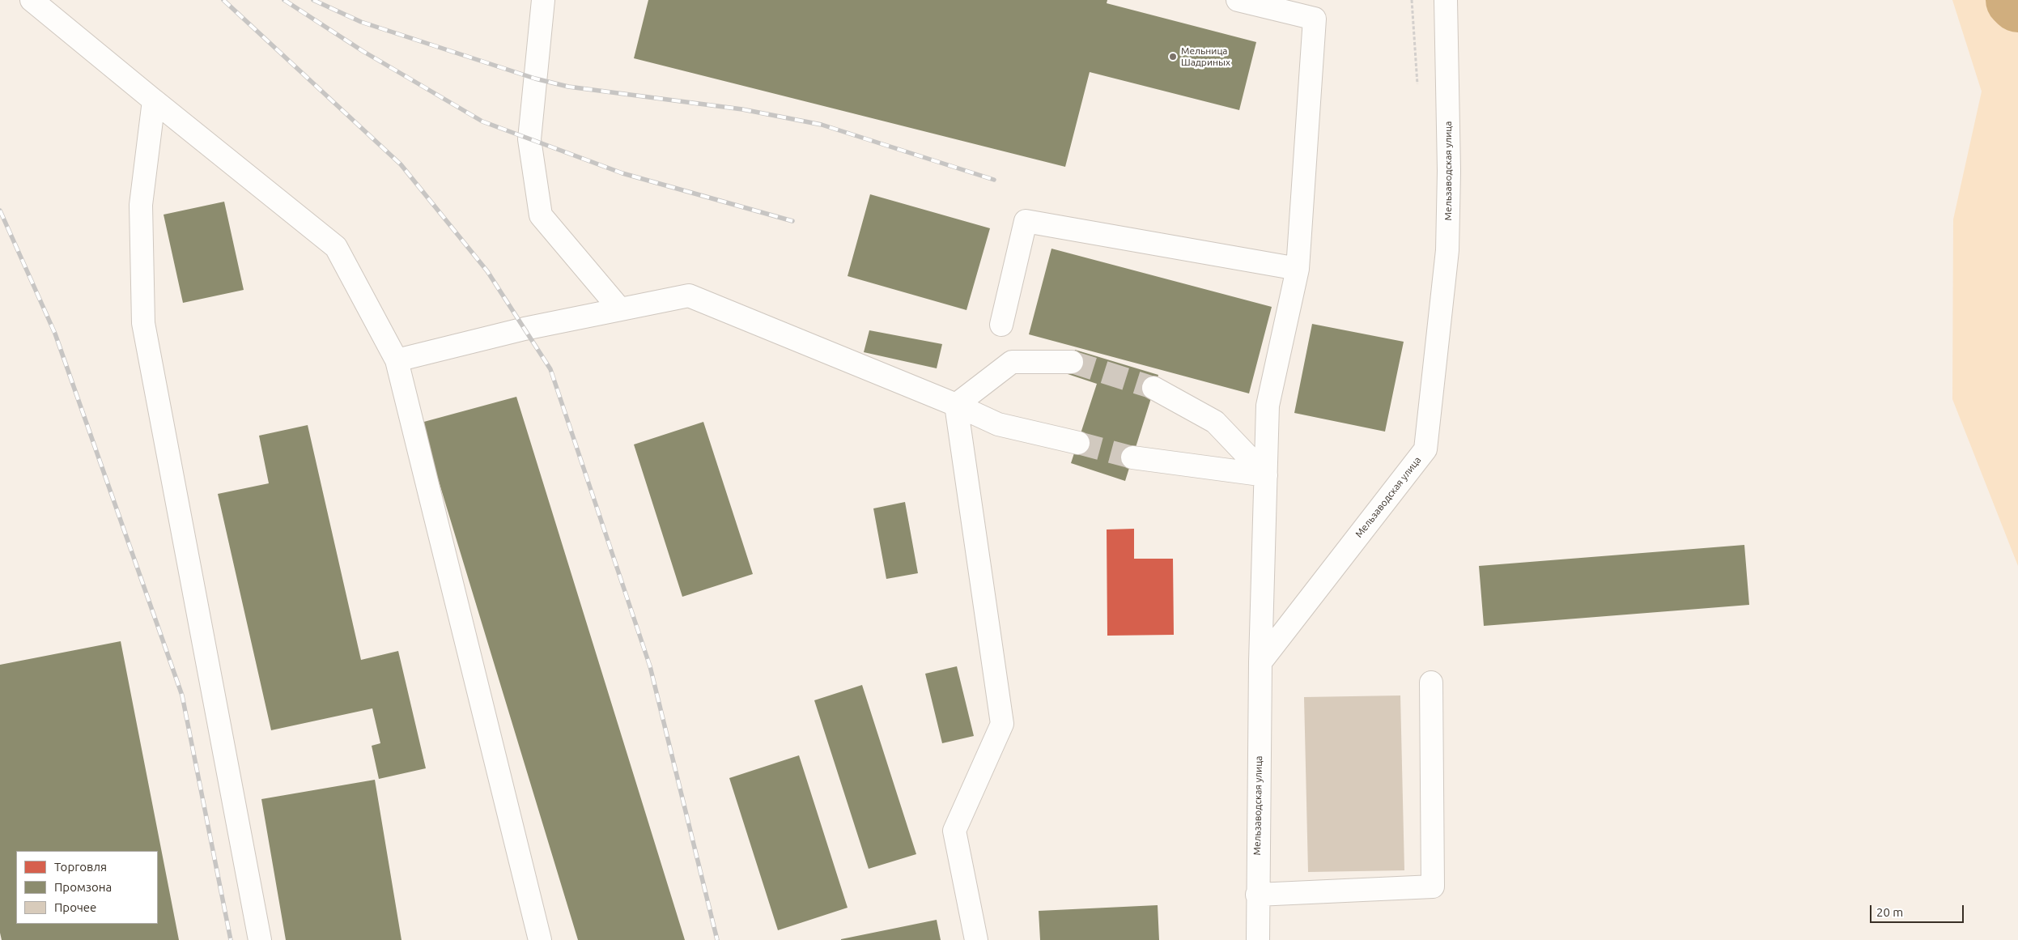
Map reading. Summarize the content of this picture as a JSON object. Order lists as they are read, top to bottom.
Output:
{
  "streets": {
    "street": ["Мельзаводская улица"]
  },
  "places": ["Мельница Шадриных"],
  "legend": ["Торговля", "Промзона", "Прочее"],
  "scale_bar": "20 m"
}
